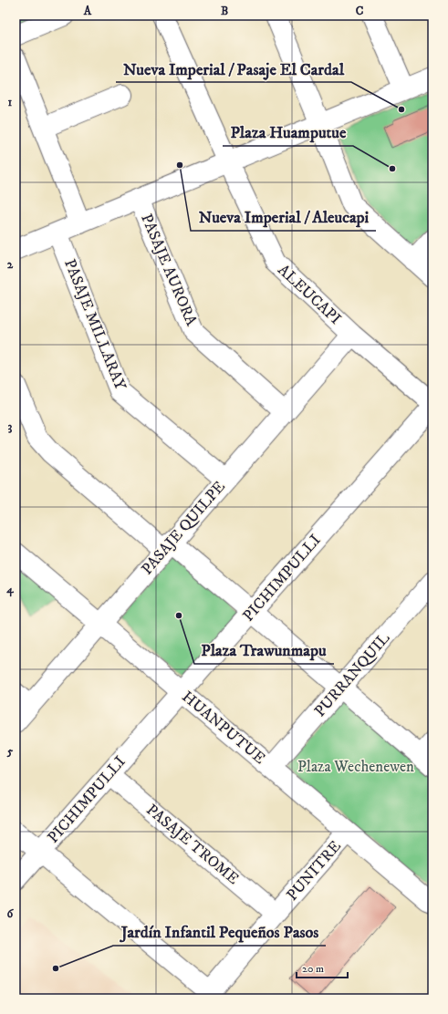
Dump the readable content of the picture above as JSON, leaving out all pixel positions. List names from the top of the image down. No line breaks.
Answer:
{"streets":{"street":["PASAJE AURORA","ALEUCAPI","PASAJE MILLARAY","PASAJE QUILPE","PICHIMPULLI","PURRANQUIL","HUANPUTUE","PASAJE TROME","PUNITRE"]},"crossings":[["PASAJE AURORA","PASAJE QUILPE"],["ALEUCAPI","PASAJE QUILPE"],["PASAJE MILLARAY","PASAJE QUILPE"],["PASAJE QUILPE","HUANPUTUE"],["PICHIMPULLI","HUANPUTUE"],["PICHIMPULLI","PASAJE TROME"],["PICHIMPULLI","PUNITRE"],["PURRANQUIL","HUANPUTUE"],["HUANPUTUE","PUNITRE"],["PASAJE TROME","PUNITRE"]],"parks":["Plaza Wechenewen"],"places":["Nueva Imperial / Pasaje El Cardal","Nueva Imperial / Aleucapi","Plaza Huamputue","Plaza Trawunmapu","Jardín Infantil Pequeños Pasos"],"scale_bar":"20 m","grid":{"columns":["A","B","C"],"rows":["1","2","3","4","5","6"]}}
